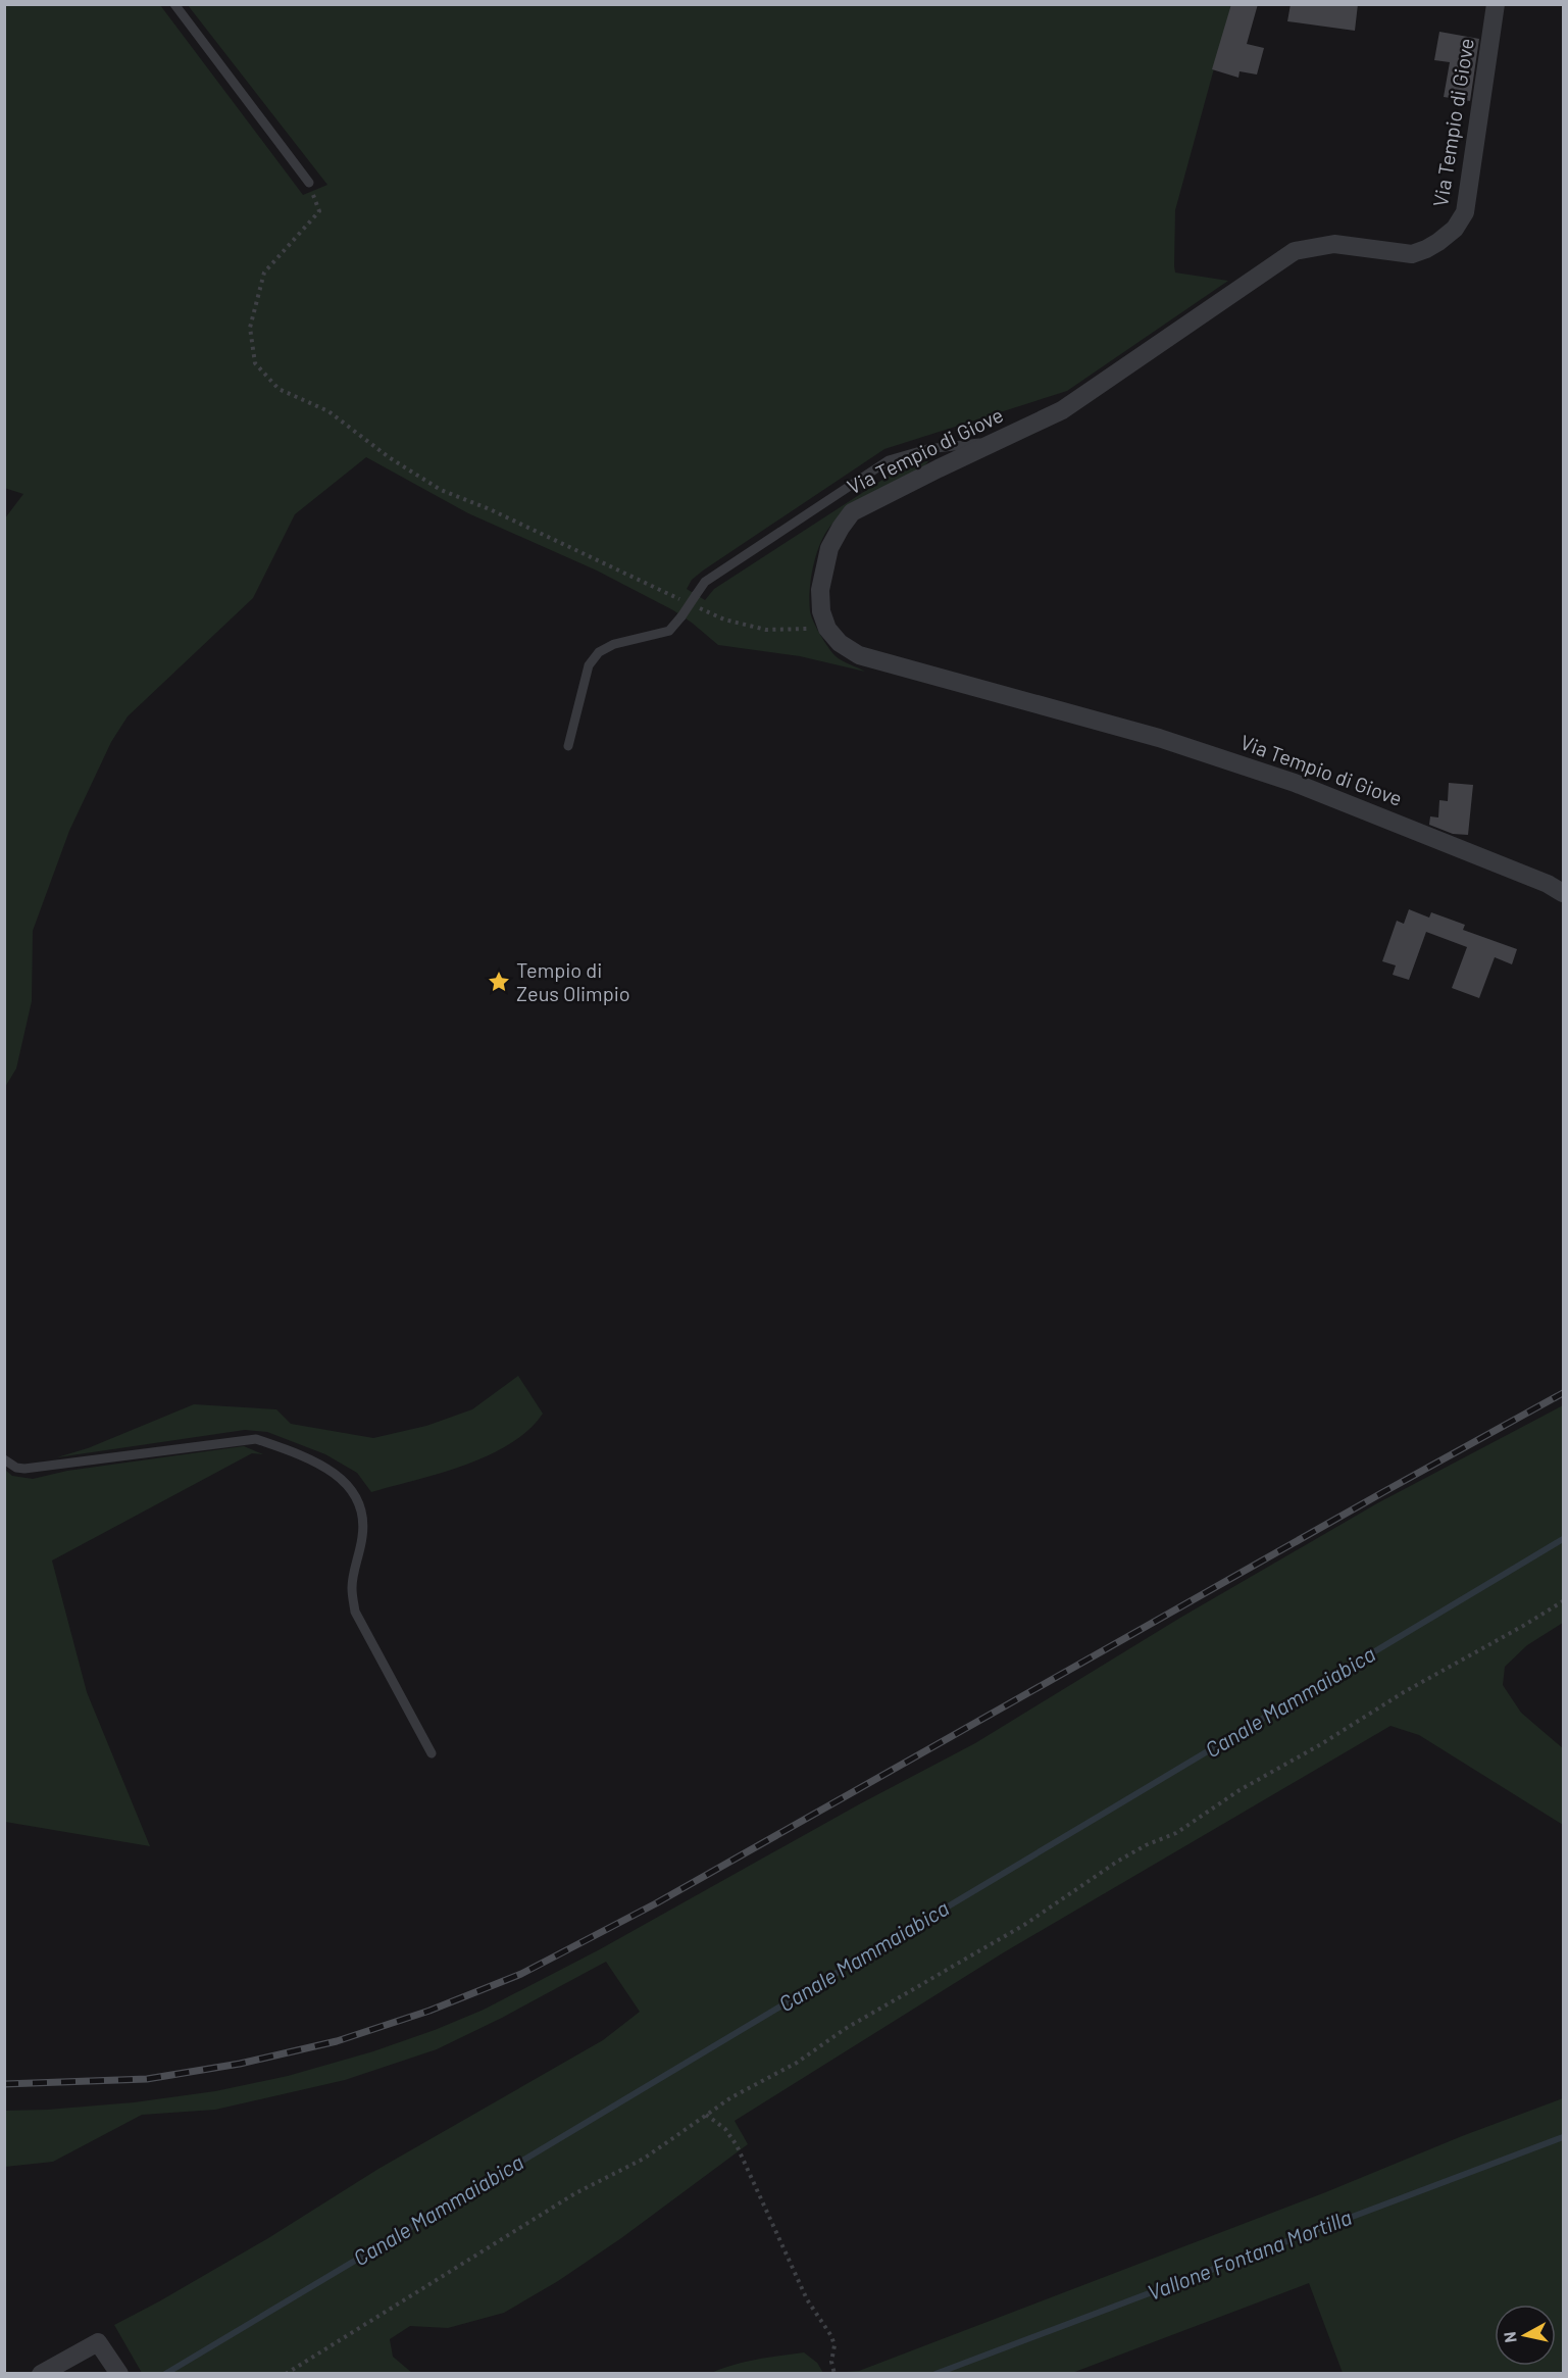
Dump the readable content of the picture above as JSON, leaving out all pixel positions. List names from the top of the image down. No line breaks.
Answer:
{"streets":{"street":["Via Tempio di Giove"]},"water":["Canale Mammaiabica","Vallone Fontana Mortilla"],"places":{"place":["Tempio di Zeus Olimpio"]},"north":"left"}
